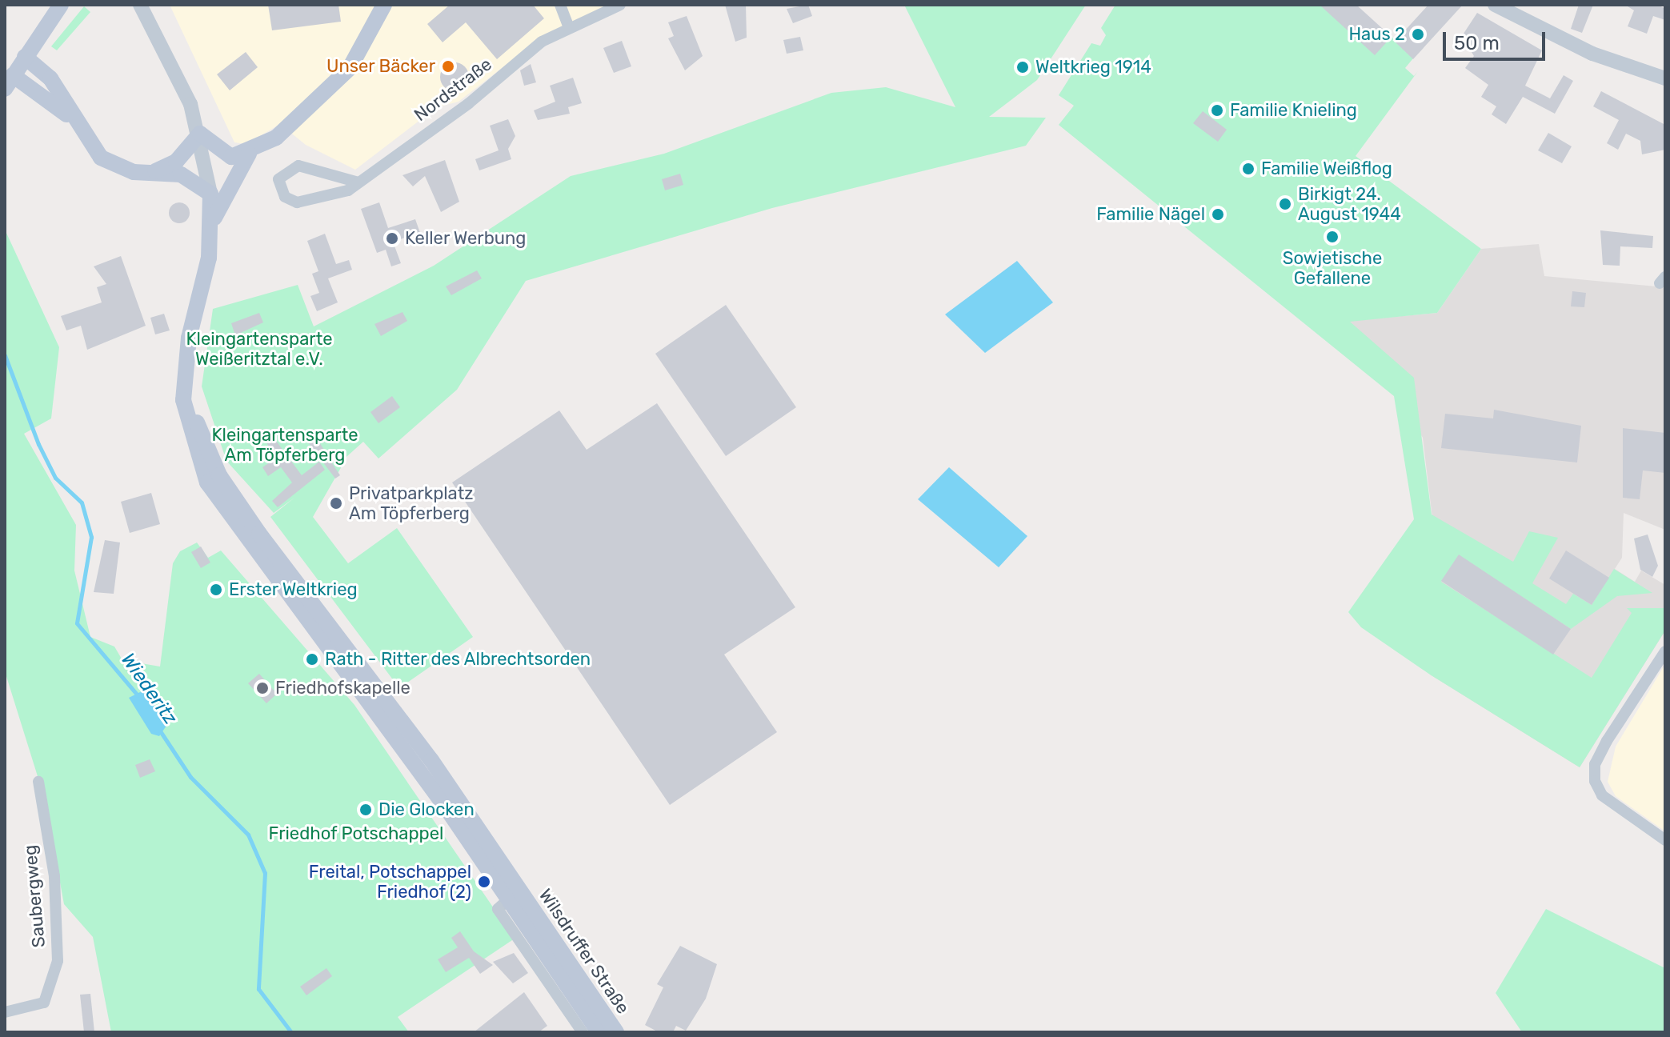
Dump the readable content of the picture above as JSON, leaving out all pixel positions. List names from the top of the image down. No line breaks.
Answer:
{"streets":{"main road":["Wilsdruffer Straße"],"street":["Nordstraße","Saubergweg"]},"water":["Wiederitz"],"parks":["Kleingartensparte Weißeritztal e.V.","Kleingartensparte Am Töpferberg","Friedhof Potschappel"],"places":["Haus 2","Unser Bäcker","Weltkrieg 1914","Familie Knieling","Familie Weißflog","Birkigt 24. August 1944","Familie Nägel","Sowjetische Gefallene","Keller Werbung","Privatparkplatz Am Töpferberg","Erster Weltkrieg","Rath - Ritter des Albrechtsorden","Friedhofskapelle","Die Glocken","Freital, Potschappel Friedhof (2)"],"scale_bar":"50 m"}
